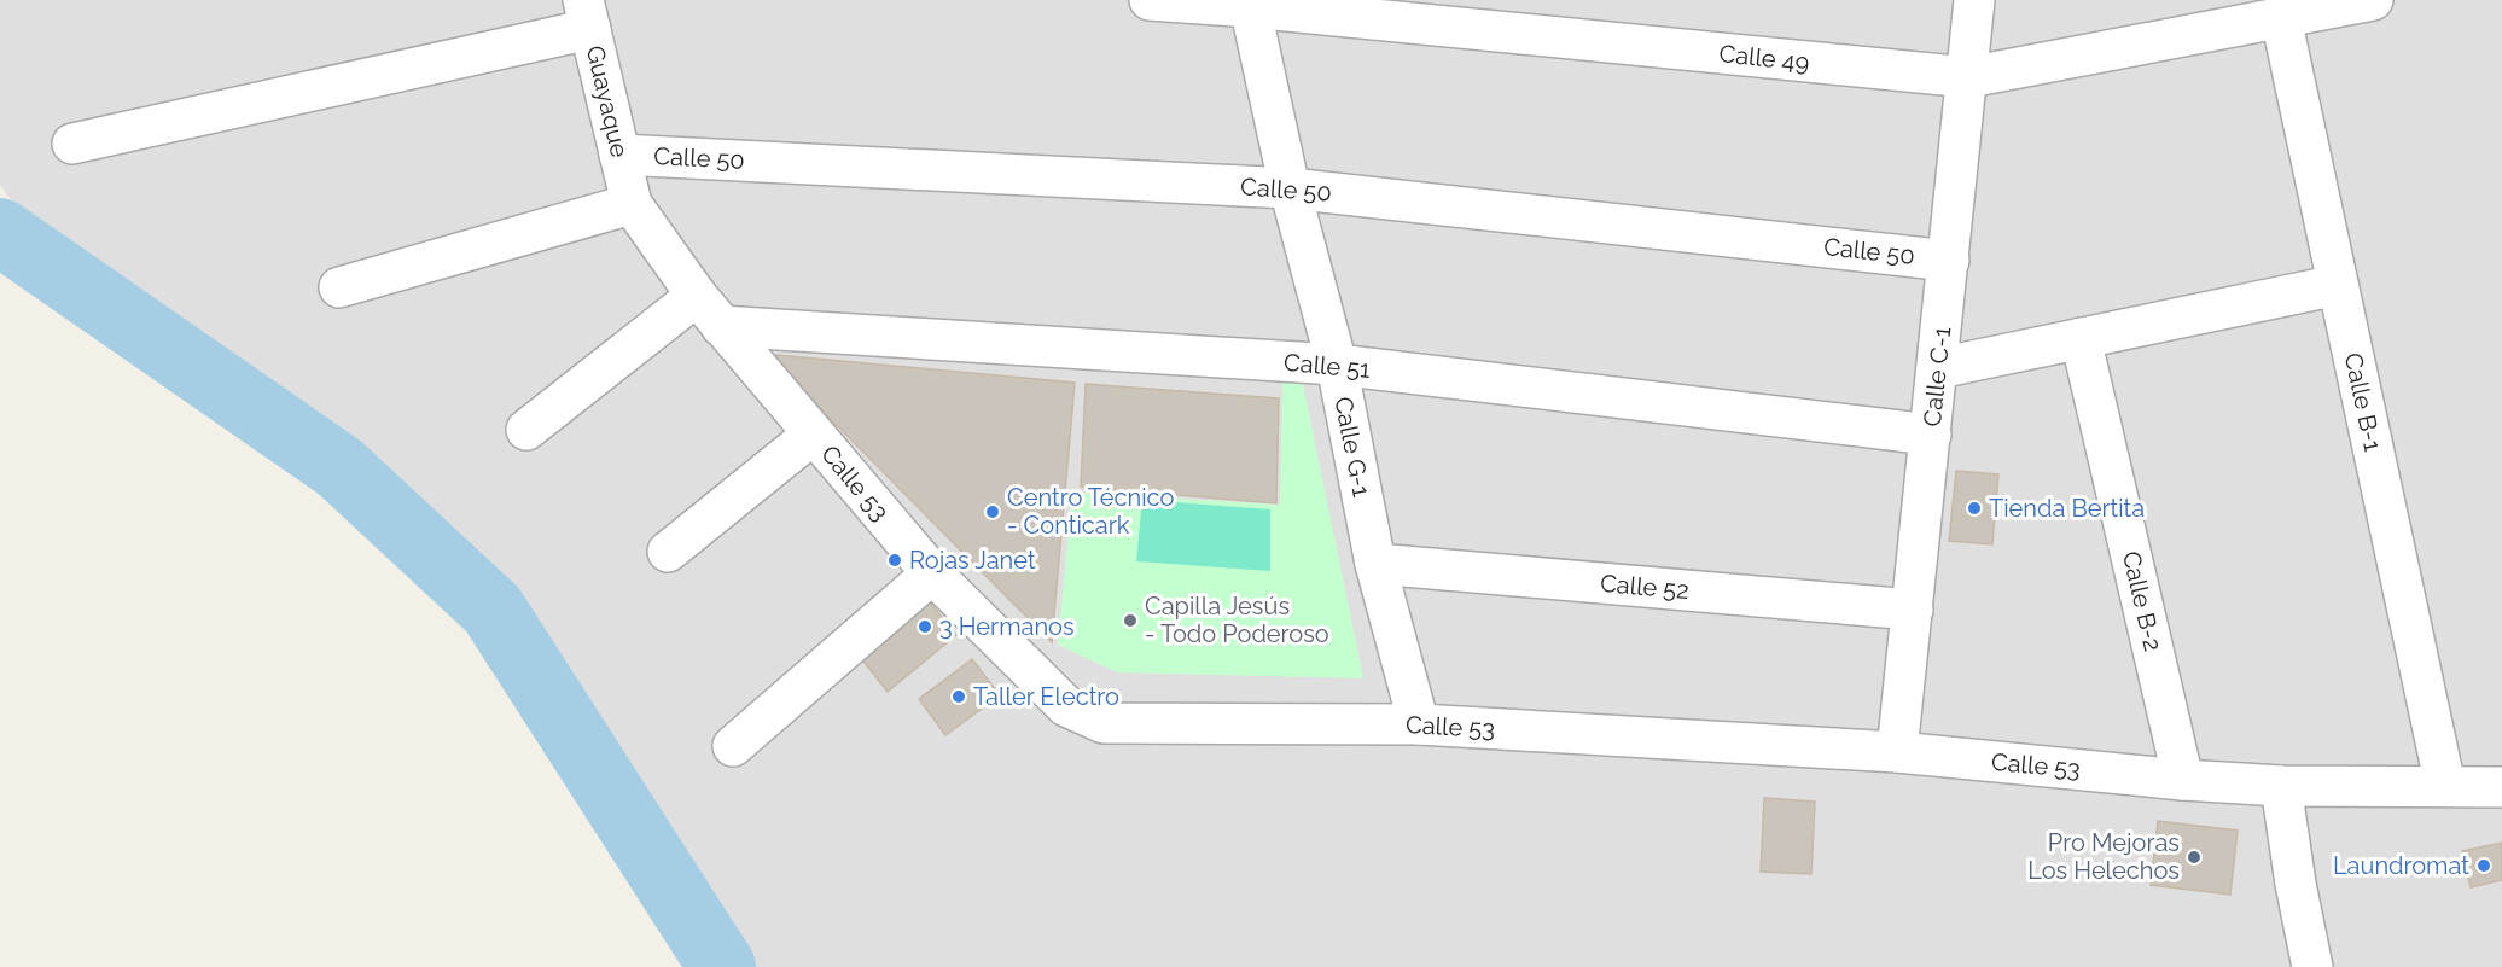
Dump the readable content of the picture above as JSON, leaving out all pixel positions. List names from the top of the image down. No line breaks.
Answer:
{"streets":{"street":["Calle 49","Guayaque","Calle 50","Calle 51","Calle C-1","Calle B-1","Calle G-1","Calle 53","Calle 52","Calle B-2"]},"crossings":[["Calle 49","Calle C-1"],["Calle 49","Calle B-1"],["Calle 49","Calle G-1"],["Guayaque","Calle 50"],["Guayaque","Calle 53"],["Calle 50","Calle C-1"],["Calle 50","Calle G-1"],["Calle 51","Calle C-1"],["Calle 51","Calle G-1"],["Calle 51","Calle 53"],["Calle C-1","Calle 53"],["Calle C-1","Calle 52"],["Calle B-1","Calle 53"],["Calle G-1","Calle 53"],["Calle G-1","Calle 52"],["Calle 53","Calle B-2"]],"places":["Tienda Bertita","Centro Técnico - Conticark","Rojas Janet","Capilla Jesús - Todo Poderoso","3 Hermanos","Taller Electro","Pro Mejoras Los Helechos","Laundromat"]}
